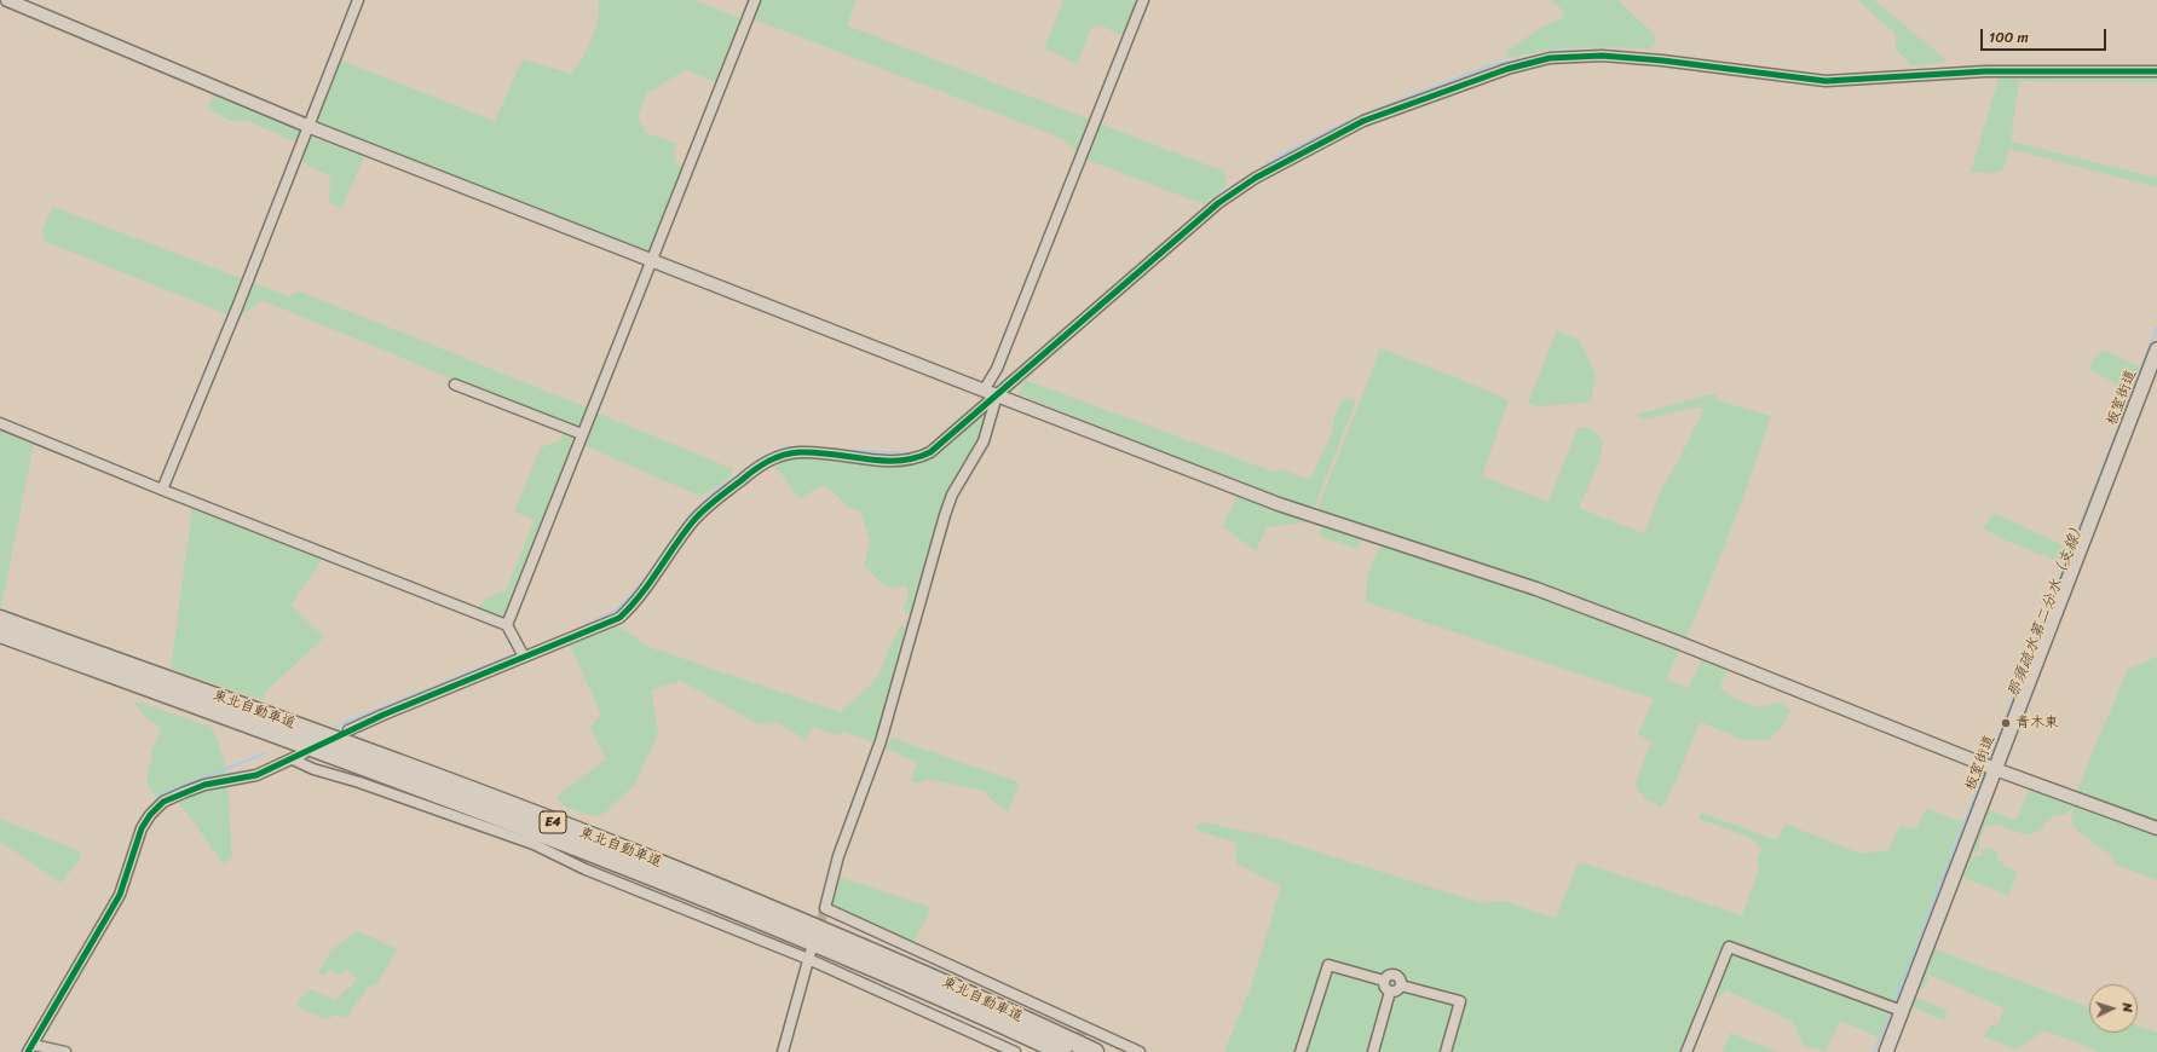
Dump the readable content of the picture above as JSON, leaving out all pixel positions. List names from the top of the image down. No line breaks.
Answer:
{"streets":{"highway":["東北自動車道","E4"],"main road":["板室街道"]},"water":["那須疏水第二分水（支線）"],"places":["青木東"],"scale_bar":"100 m","north":"right"}
